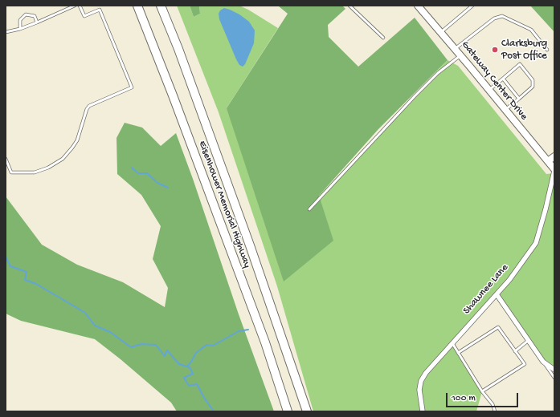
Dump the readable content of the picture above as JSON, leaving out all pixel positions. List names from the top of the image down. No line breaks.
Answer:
{"streets":{"highway":["Eisenhower Memorial Highway"],"street":["Gateway Center Drive","Shawnee Lane"]},"crossings":[["Gateway Center Drive","Shawnee Lane"]],"places":["Clarksburg Post Office"],"scale_bar":"100 m"}
